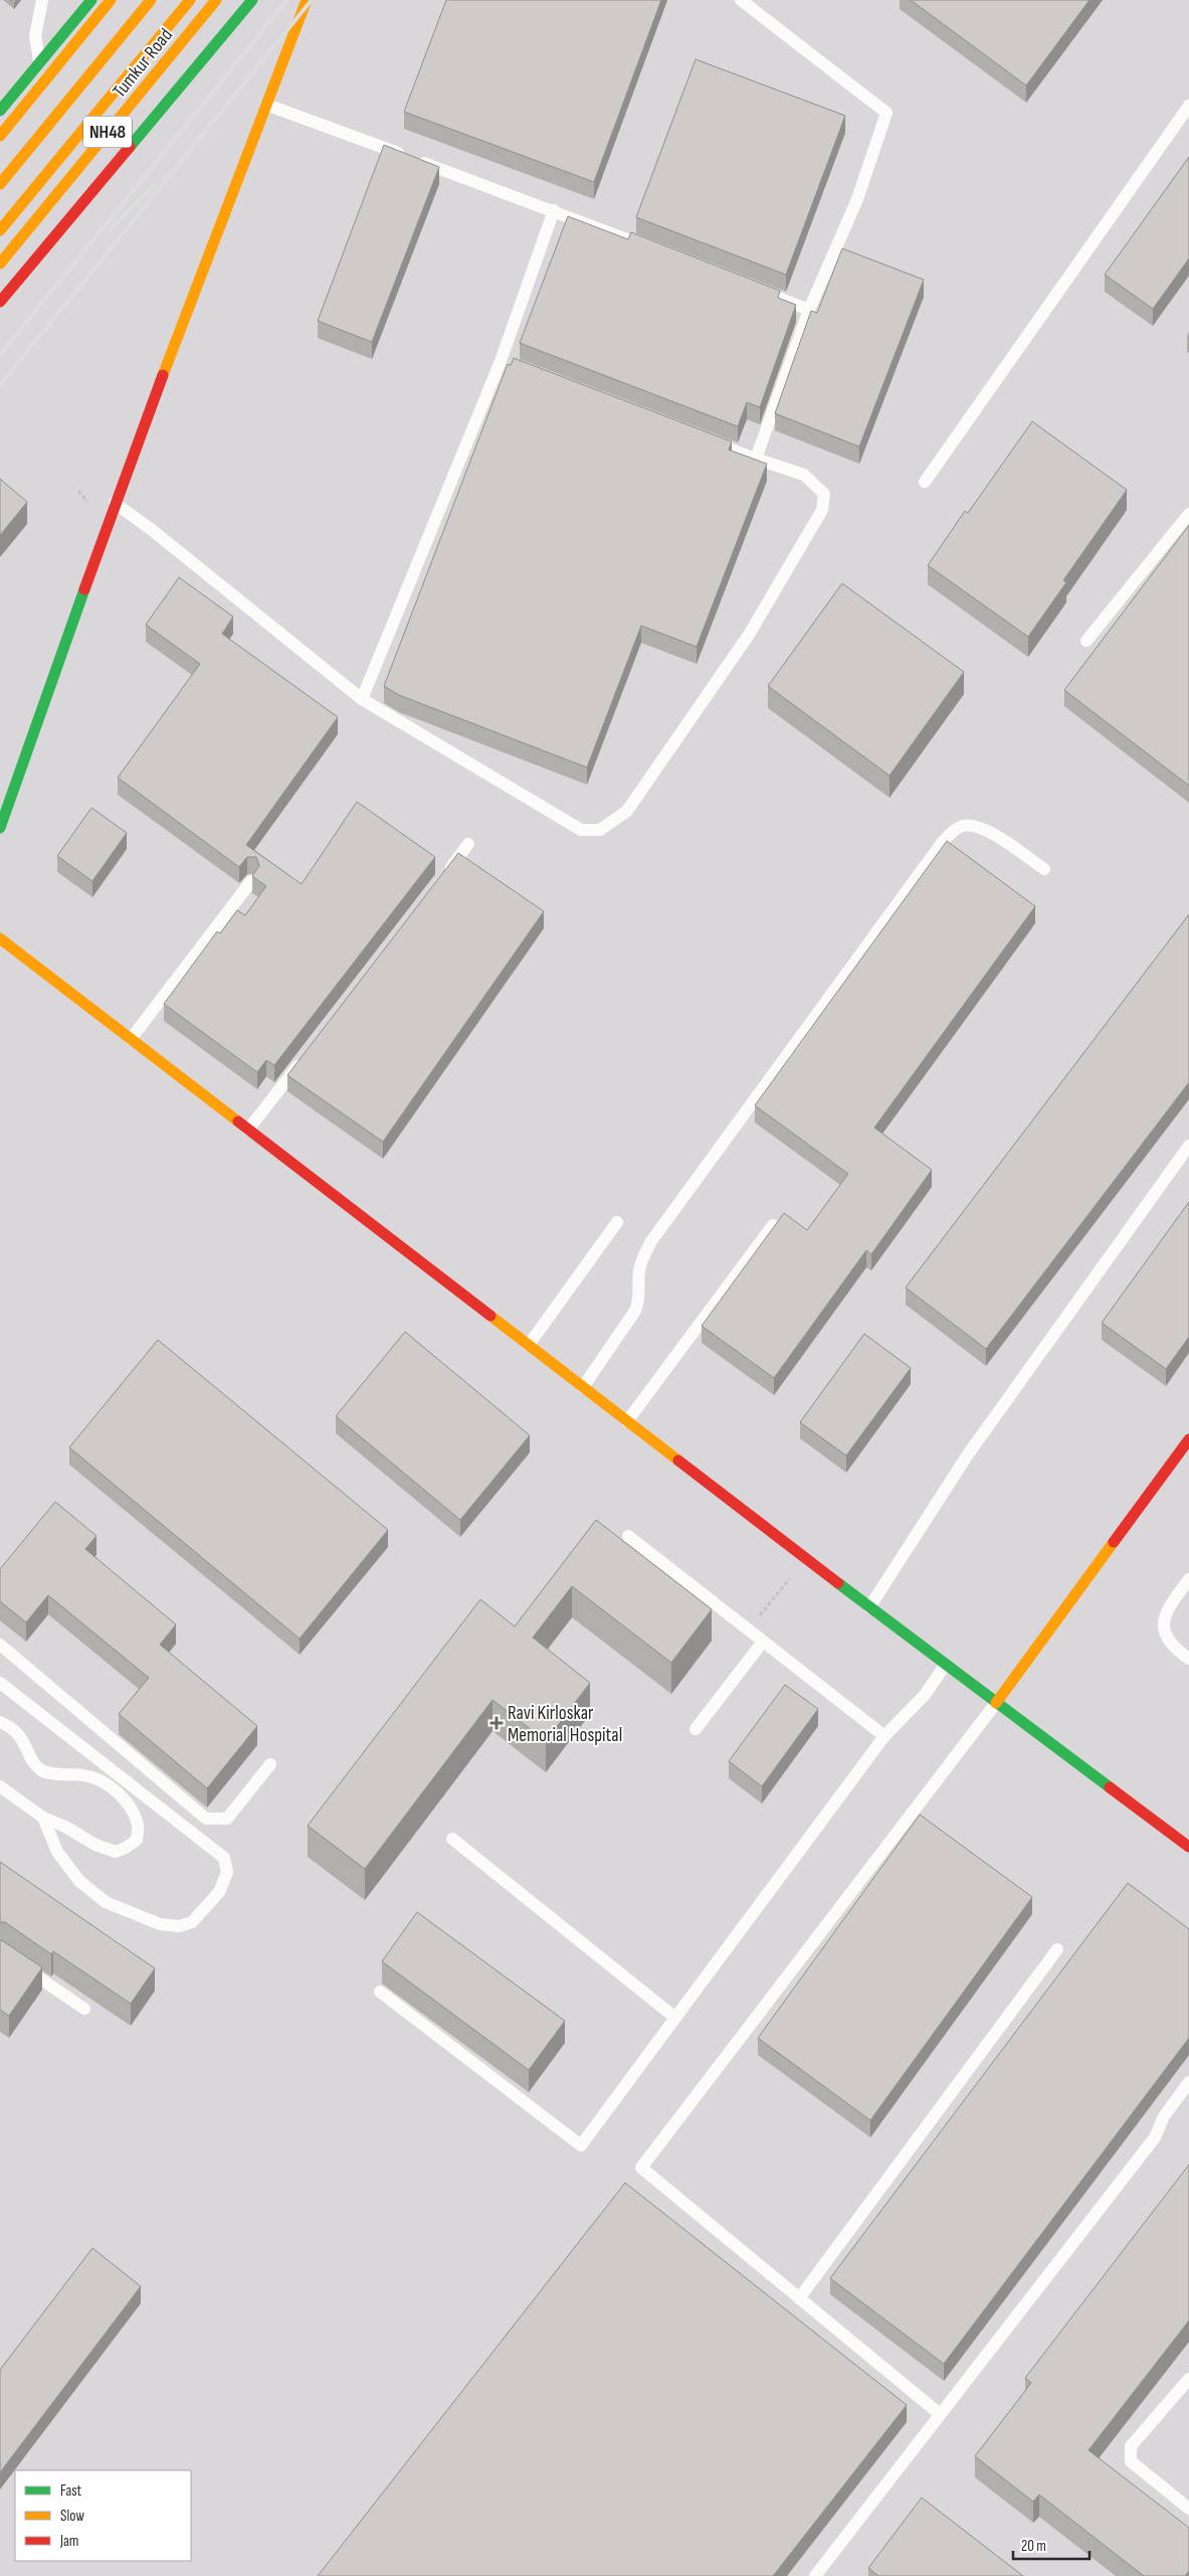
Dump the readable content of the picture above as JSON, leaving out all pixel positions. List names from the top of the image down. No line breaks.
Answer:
{"streets":{"main road":["Tumkur Road","NH48"]},"places":{"health":["Ravi Kirloskar Memorial Hospital"]},"legend":["Fast","Slow","Jam"],"scale_bar":"20 m"}
